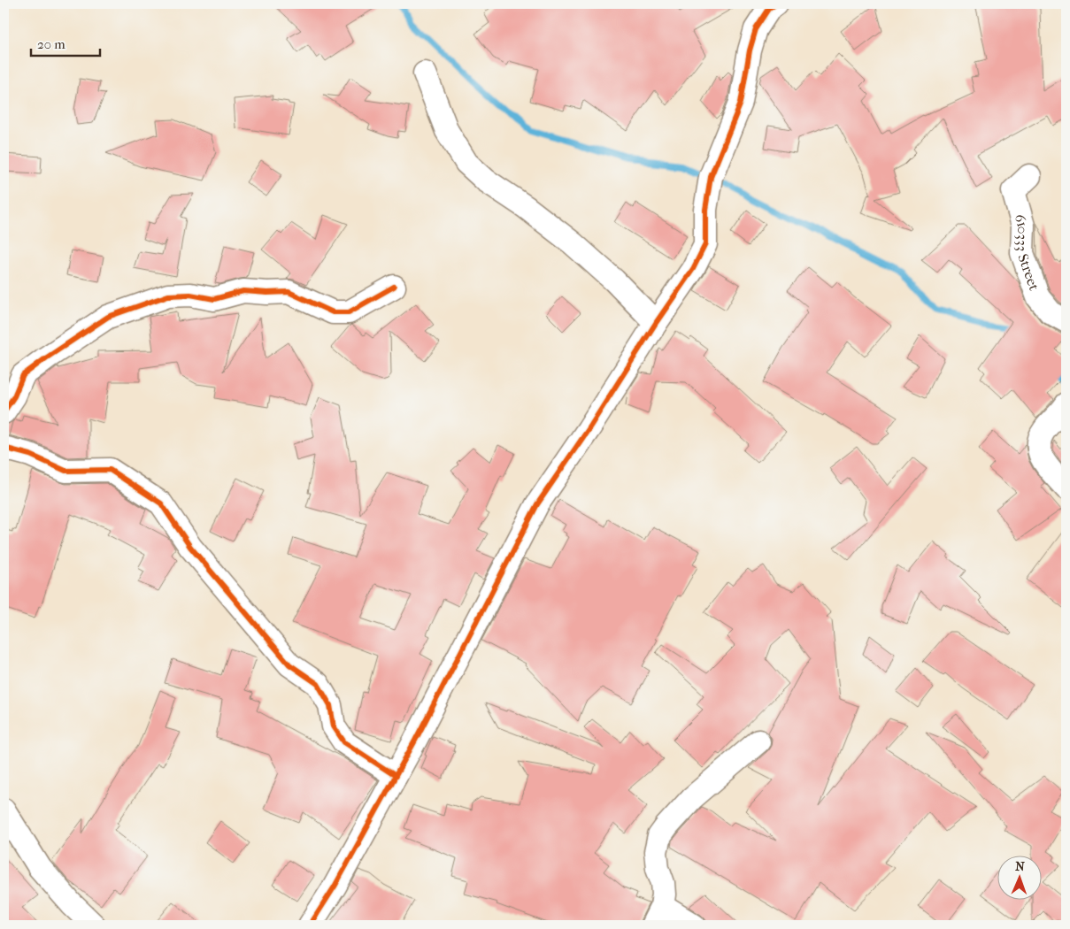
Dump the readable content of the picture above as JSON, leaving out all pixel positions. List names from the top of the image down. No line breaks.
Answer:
{"streets":{"street":["610333 Street"]},"scale_bar":"20 m","north":"top"}
